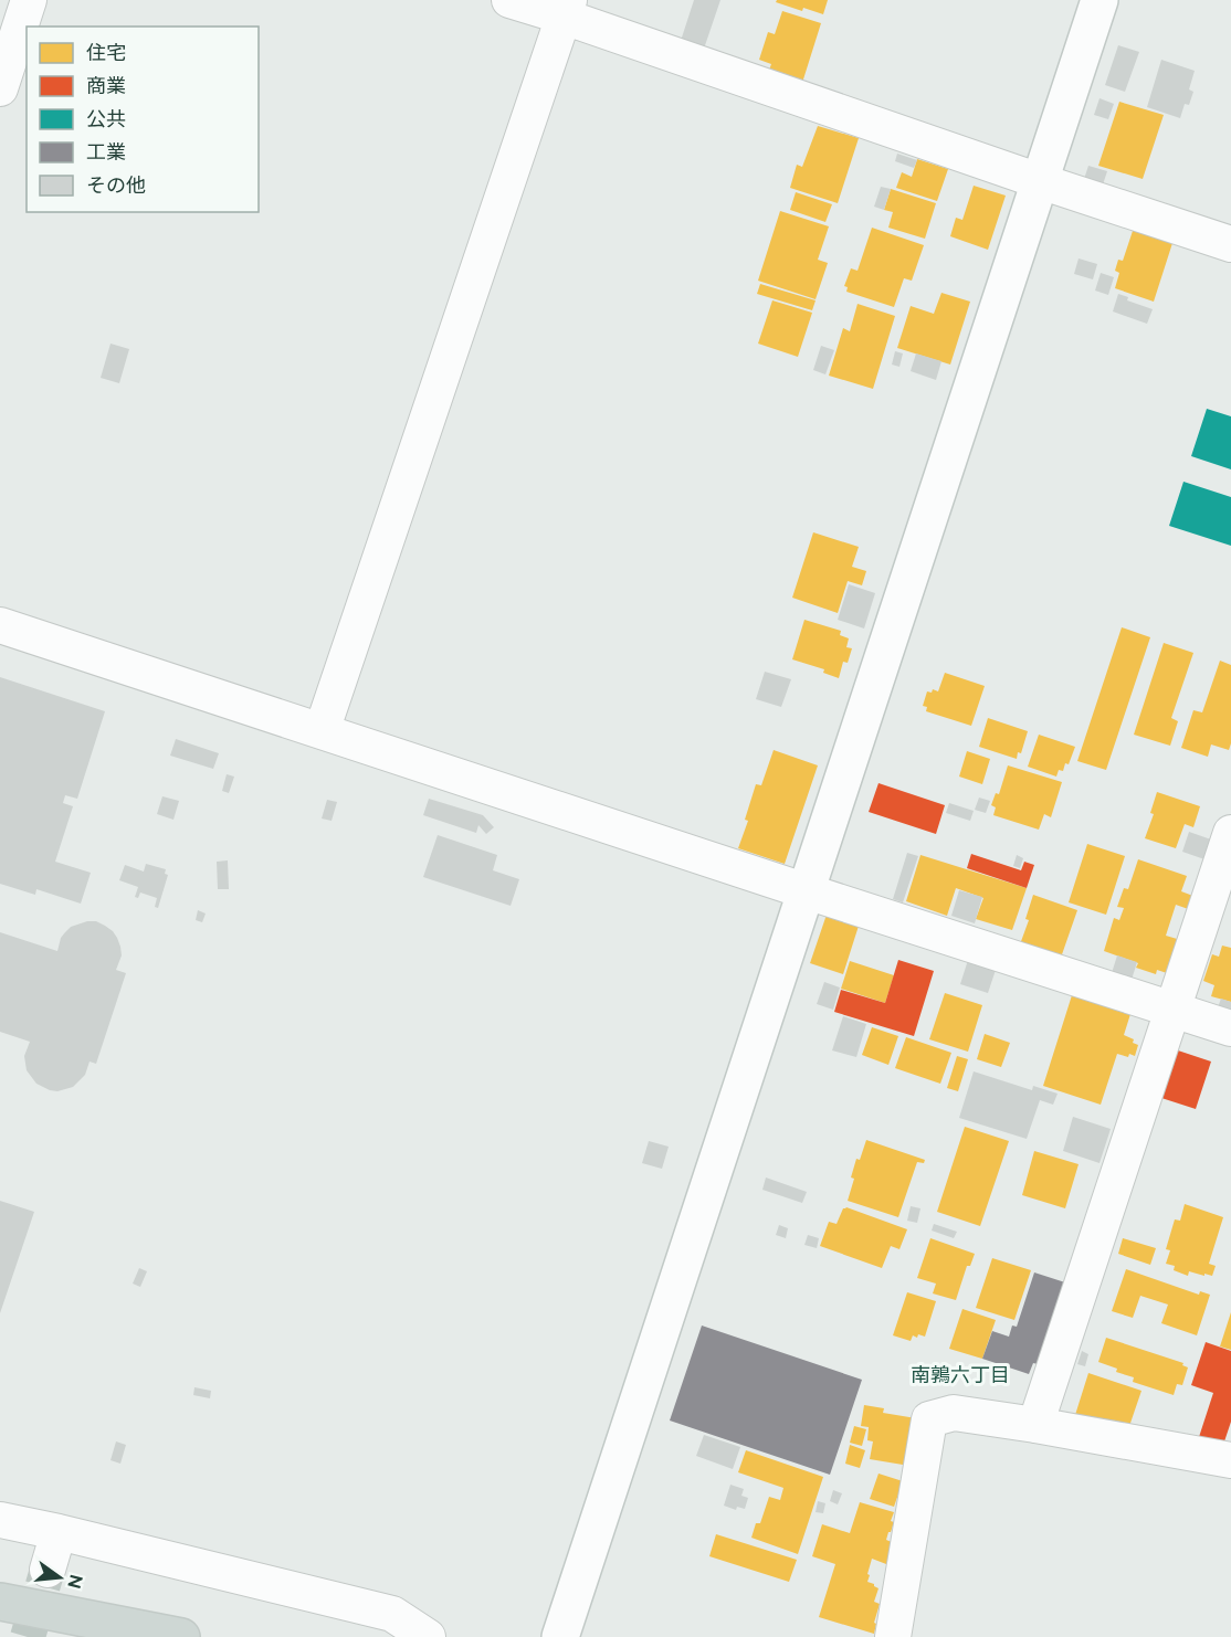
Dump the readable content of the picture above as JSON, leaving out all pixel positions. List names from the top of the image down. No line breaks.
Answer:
{"districts":["南鶉六丁目"],"legend":["住宅","商業","公共","工業","その他"],"north":"right"}
